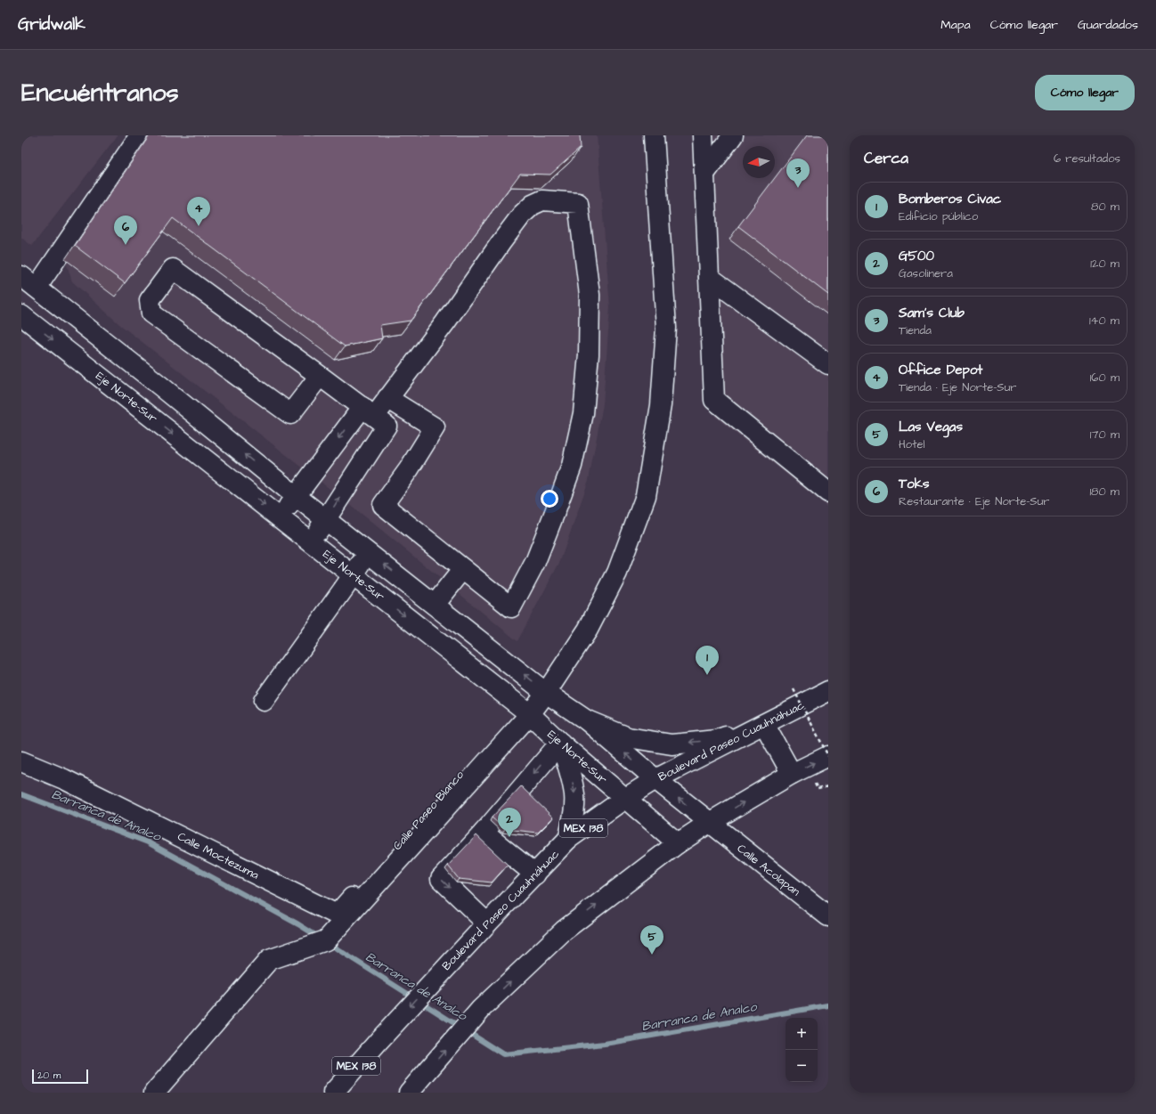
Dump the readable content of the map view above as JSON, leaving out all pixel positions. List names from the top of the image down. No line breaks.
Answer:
{"streets":{"street":["Eje Norte-Sur","Boulevard Paseo Cuauhnáhuac","Calle Paseo Blanco","MEX 138","Calle Moctezuma","Calle Acolapan"]},"crossings":[["Eje Norte-Sur","Boulevard Paseo Cuauhnáhuac"],["Eje Norte-Sur","Calle Paseo Blanco"],["Boulevard Paseo Cuauhnáhuac","Calle Acolapan"],["Calle Paseo Blanco","Calle Moctezuma"]],"water":["Barranca de Analco"],"scale_bar":"20 m","north":"left","page":{"header":"Gridwalk","nav":["Mapa","Cómo llegar","Guardados"],"buttons":"Cómo llegar","title":"Encuéntranos","heading":["Cerca","6 resultados"],"pins":["3","4","6","1","2","5"],"list":[{"mark":"1","name":"Bomberos Civac","note":"Edificio público","value":"80 m"},{"mark":"2","name":"G500","note":"Gasolinera","value":"120 m"},{"mark":"3","name":"Sam's Club","note":"Tienda","value":"140 m"},{"mark":"4","name":"Office Depot","note":"Tienda · Eje Norte-Sur","value":"160 m"},{"mark":"5","name":"Las Vegas","note":"Hotel","value":"170 m"},{"mark":"6","name":"Toks","note":"Restaurante · Eje Norte-Sur","value":"180 m"}],"map_buttons":["+","−"],"scale":"20 m"}}
